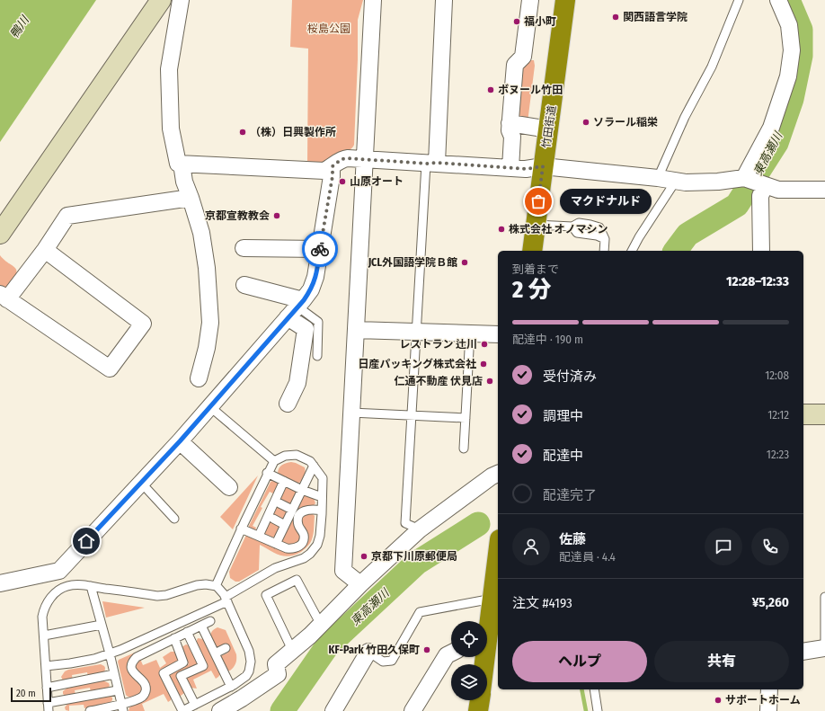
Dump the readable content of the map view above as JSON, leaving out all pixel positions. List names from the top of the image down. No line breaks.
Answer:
{"streets":{"highway":["竹田街道"]},"water":["鴨川","東高瀬川"],"parks":["桜島公園"],"places":["関西語言学院","福小町","ボヌール竹田","ソラール稲栄","（株）日興製作所","山原オート","マクドナルド","京都宣教教会","株式会社 オノマシン","JCL外国語学院Ｂ館","レストラン 辻川","日産パッキング株式会社","仁通不動産 伏見店","京都下川原郵便局","KF-Park 竹田久保町","サポートホーム"],"scale_bar":"20 m","page":{"bubble":"マクドナルド","heading":["2 分","到着まで","12:28–12:33"],"panel":["佐藤","配達員 · 4.4","注文 #4193","¥5,260"],"bar":"配達中 · 190 m","list":[["受付済み","12:08"],["調理中","12:12"],["配達中","12:23"],"配達完了"],"buttons":["ヘルプ","共有"],"scale":"20 m"}}
